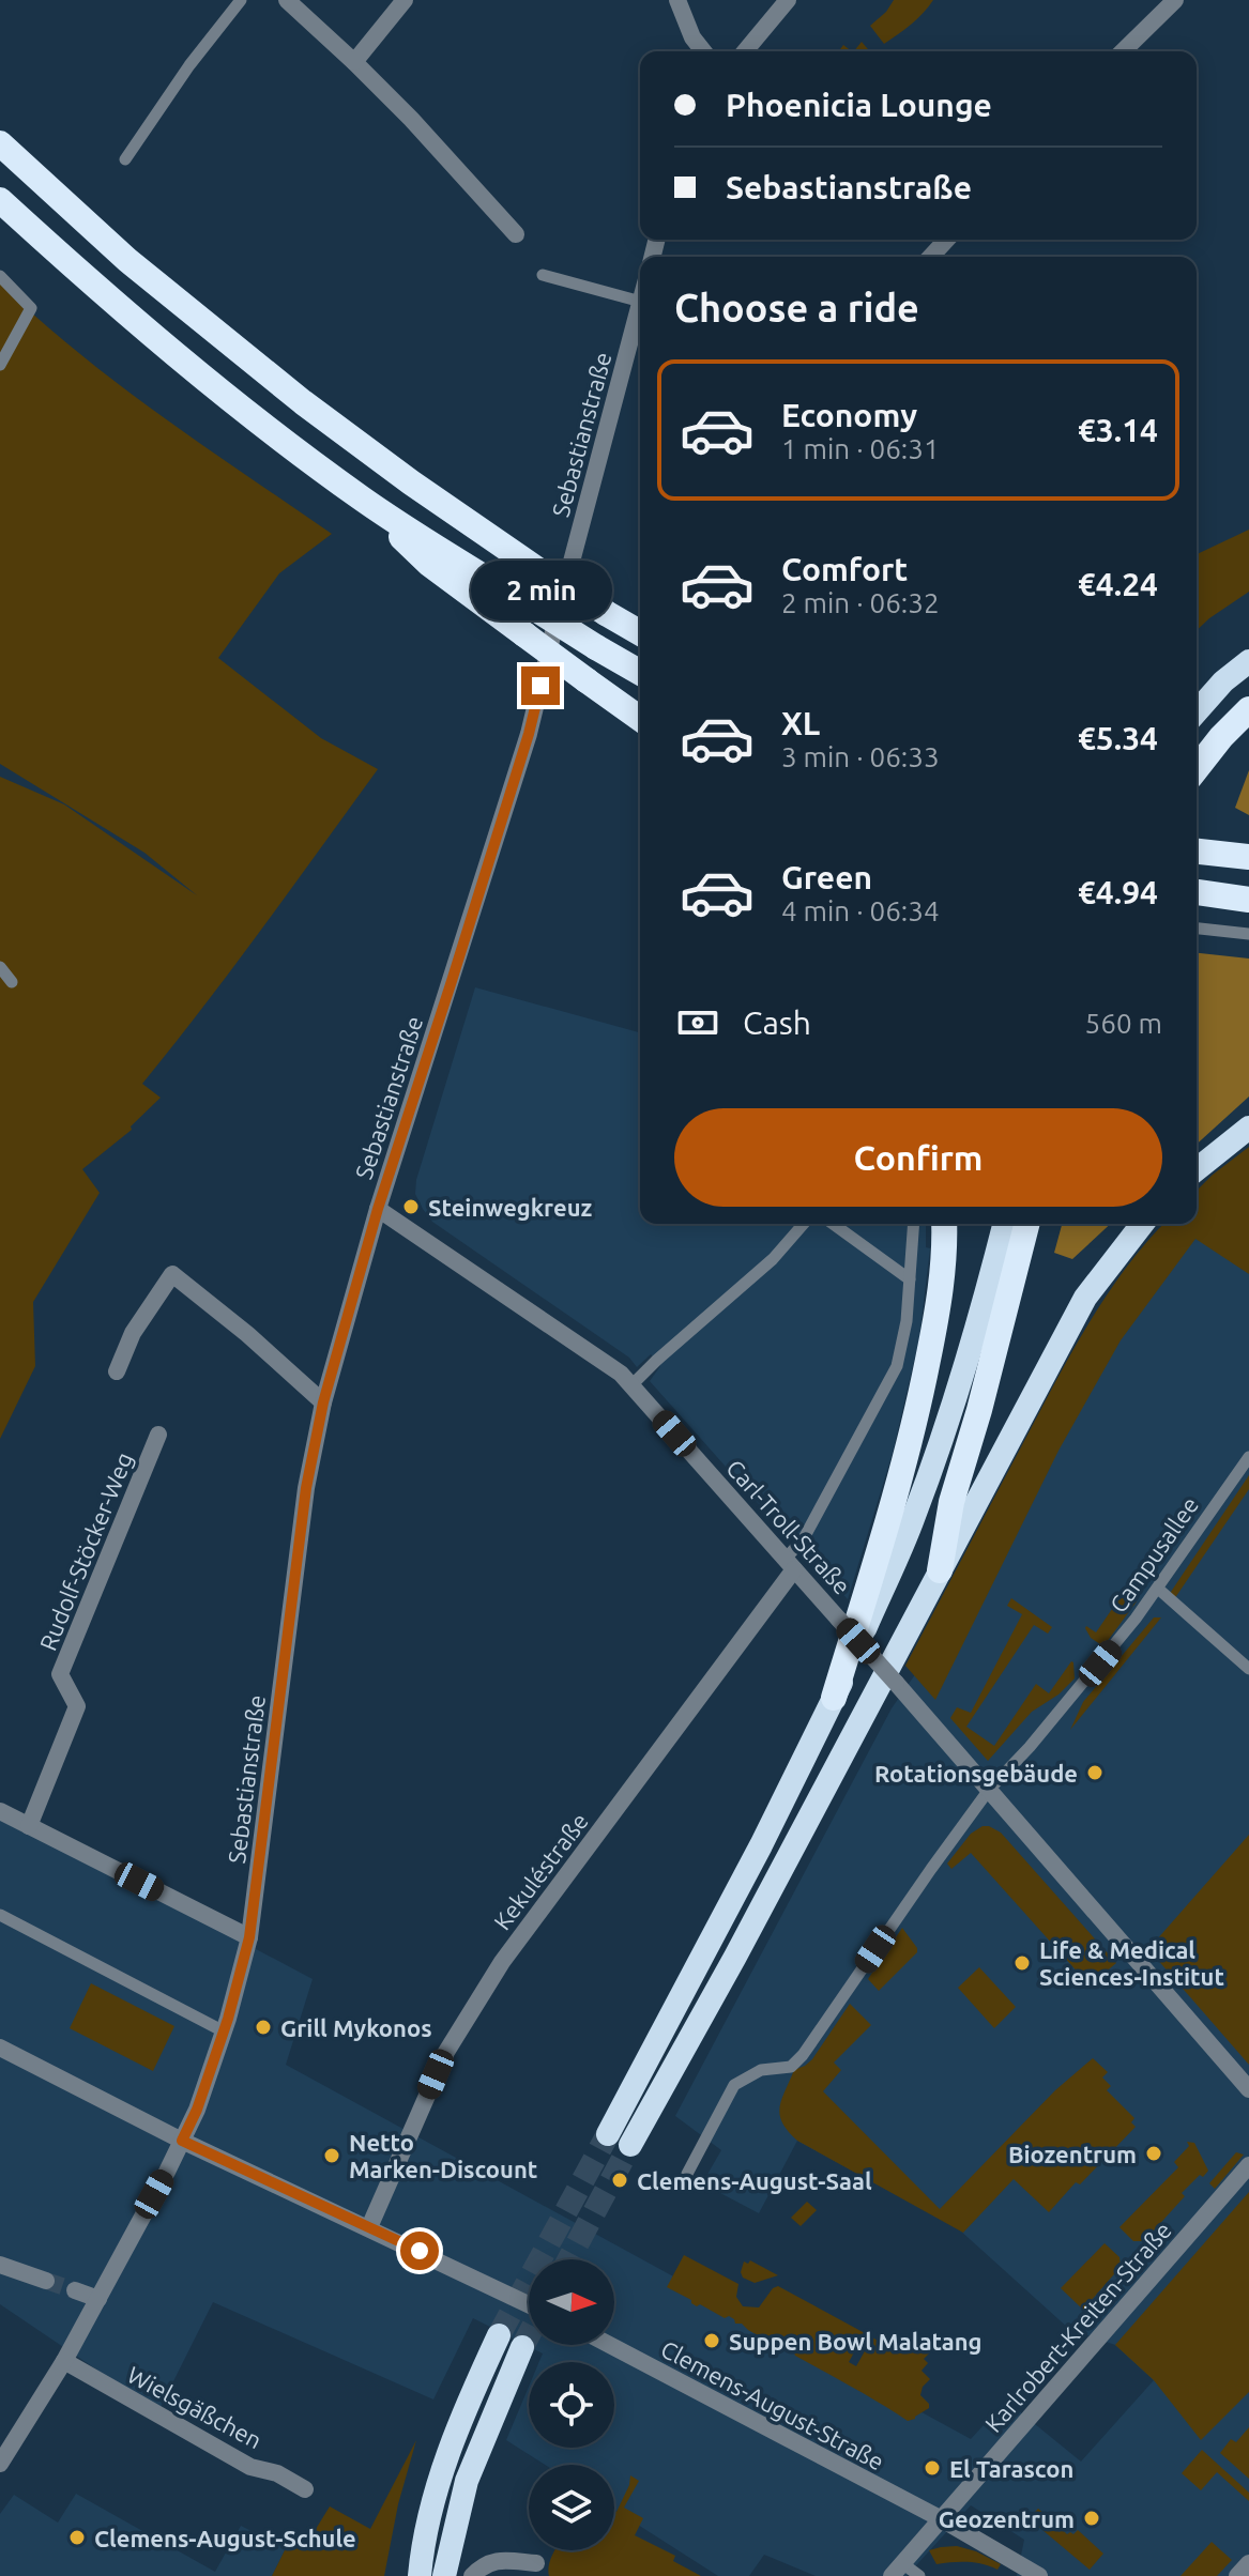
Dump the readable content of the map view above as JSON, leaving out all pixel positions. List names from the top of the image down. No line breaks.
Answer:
{"streets":{"street":["Sebastianstraße","Carl-Troll-Straße","Rudolf-Stöcker-Weg","Kekuléstraße","Karlrobert-Kreiten-Straße","Clemens-August-Straße","Wielsgäßchen"],"lane":["Campusallee"]},"crossings":[["Sebastianstraße","Carl-Troll-Straße"],["Sebastianstraße","Wielsgäßchen"],["Carl-Troll-Straße","Campusallee"],["Carl-Troll-Straße","Kekuléstraße"],["Karlrobert-Kreiten-Straße","Clemens-August-Straße"]],"places":["Steinwegkreuz","Rotationsgebäude","Life & Medical Sciences-Institut","Grill Mykonos","Biozentrum","Netto Marken-Discount","Clemens-August-Saal","Suppen Bowl Malatang","El Tarascon","Geozentrum","Clemens-August-Schule"],"north":"right","page":{"banner":["Phoenicia Lounge","Sebastianstraße"],"heading":"Choose a ride","list":[{"name":"Economy","note":"1 min · 06:31","value":"€3.14"},{"name":"Comfort","note":"2 min · 06:32","value":"€4.24"},{"name":"XL","note":"3 min · 06:33","value":"€5.34"},{"name":"Green","note":"4 min · 06:34","value":"€4.94"}],"bubble":"2 min","pay":["Cash","560 m"],"buttons":"Confirm"}}
